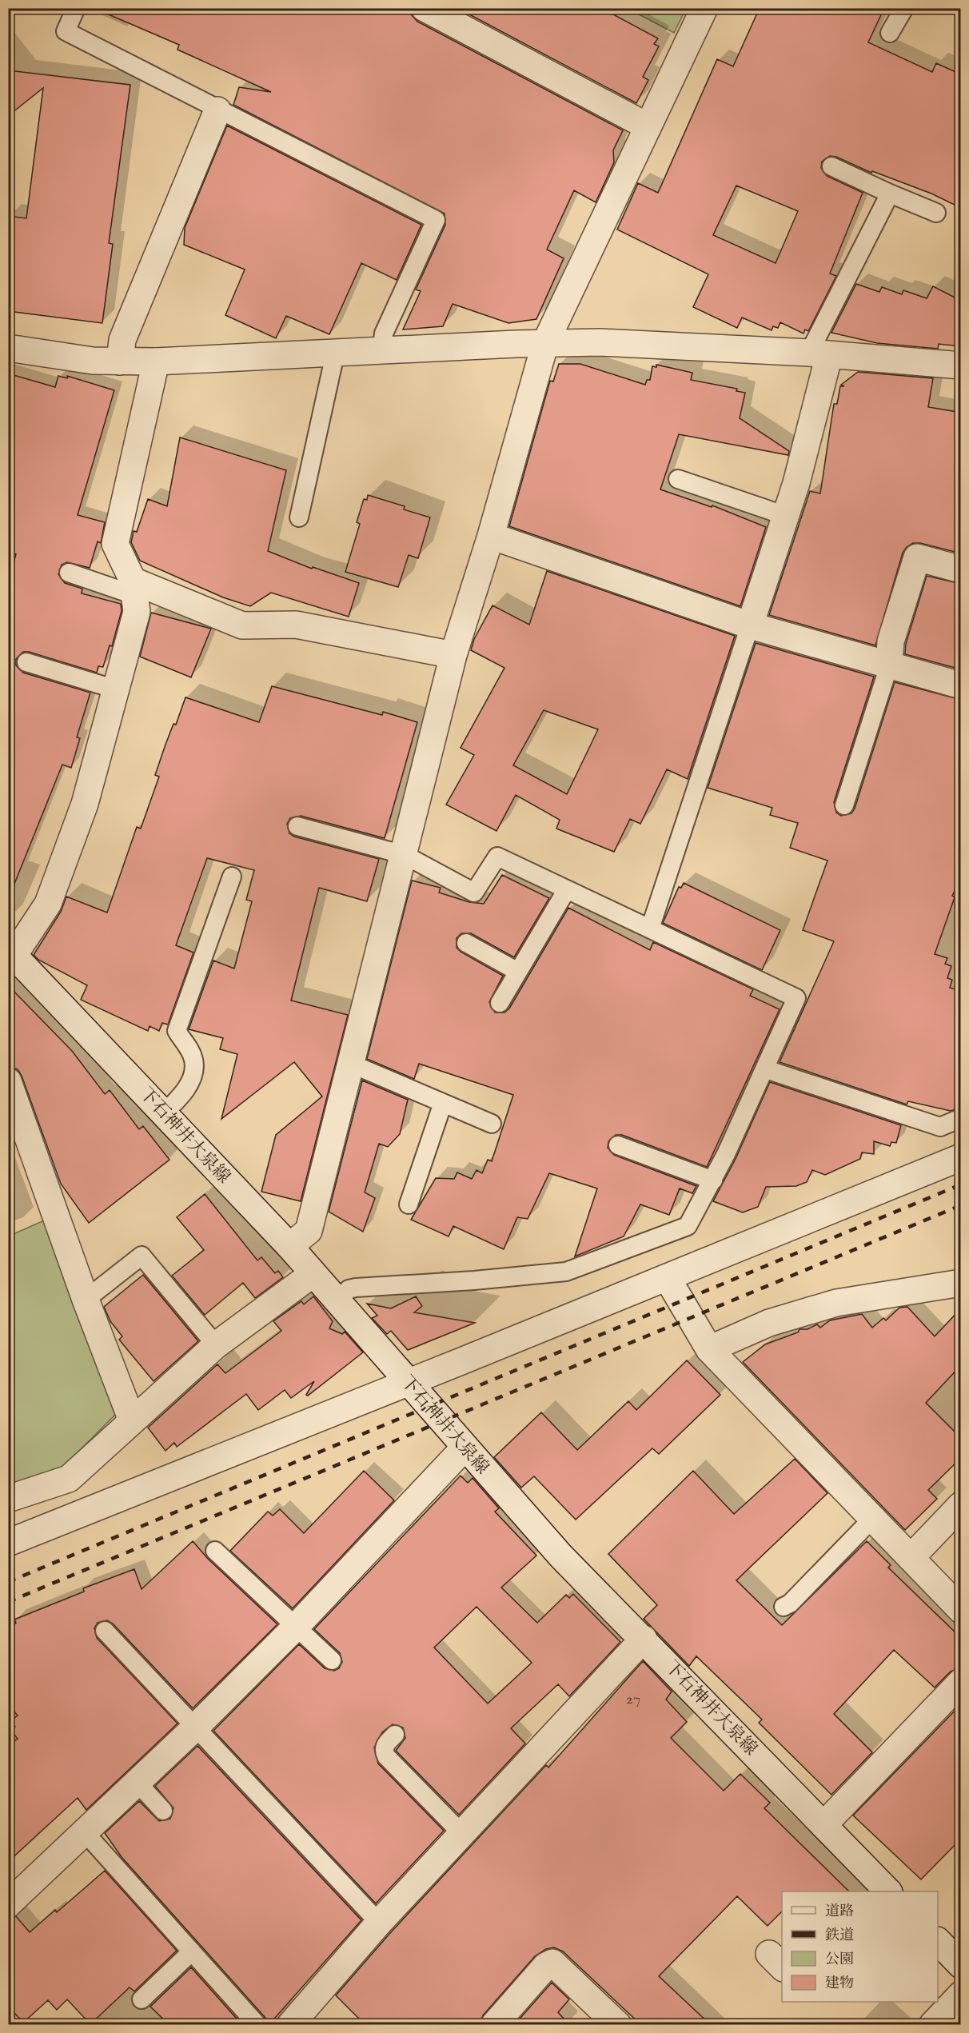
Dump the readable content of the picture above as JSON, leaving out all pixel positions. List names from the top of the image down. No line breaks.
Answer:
{"streets":{"street":["下石神井大泉線"]},"house_numbers":["27"],"legend":["道路","鉄道","公園","建物"]}
